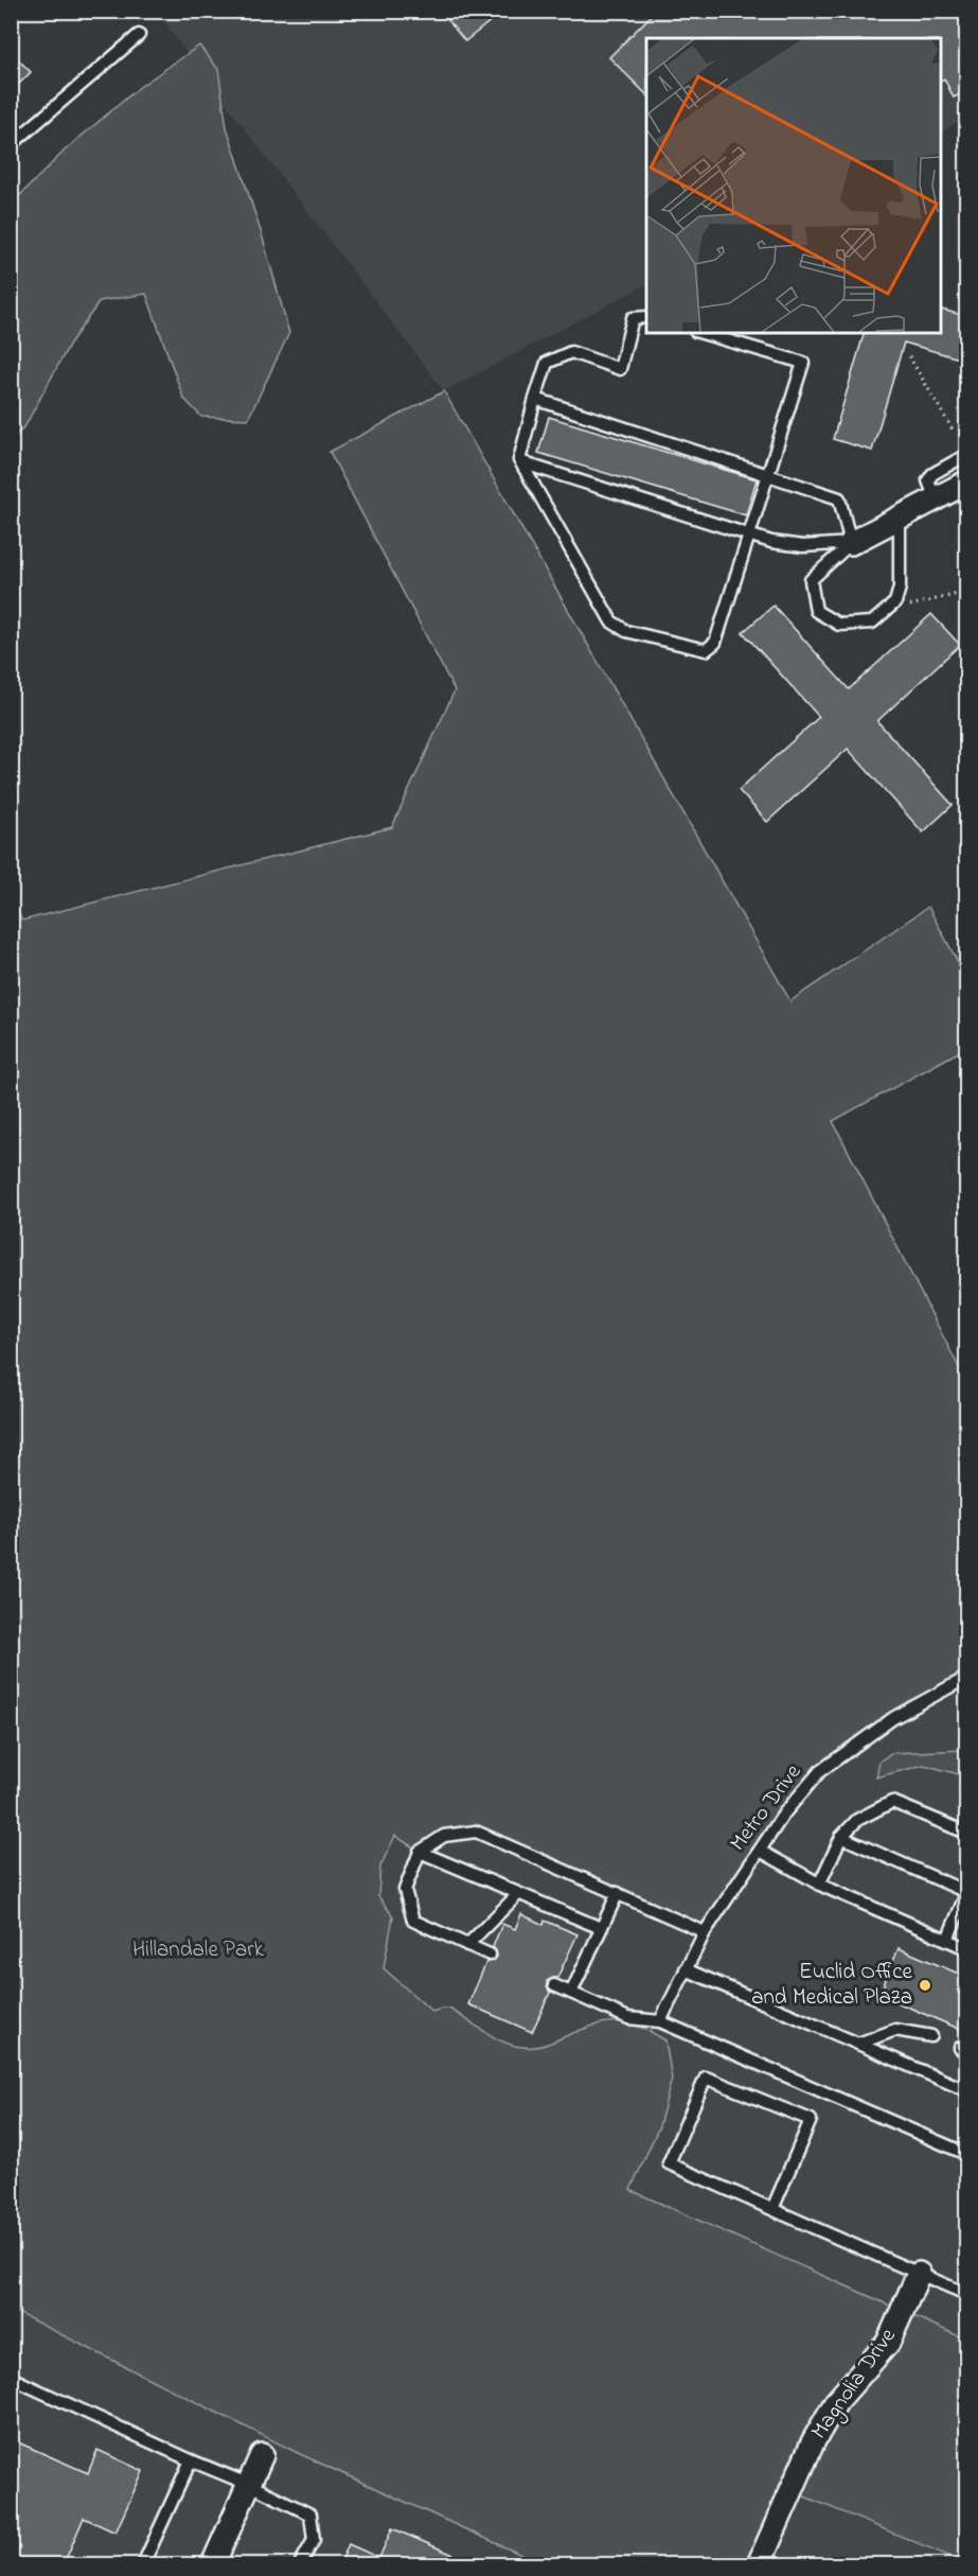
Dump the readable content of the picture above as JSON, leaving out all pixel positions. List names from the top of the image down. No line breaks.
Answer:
{"streets":{"street":["Magnolia Drive"],"lane":["Metro Drive"]},"parks":["Hillandale Park"],"places":["Euclid Office and Medical Plaza"]}
